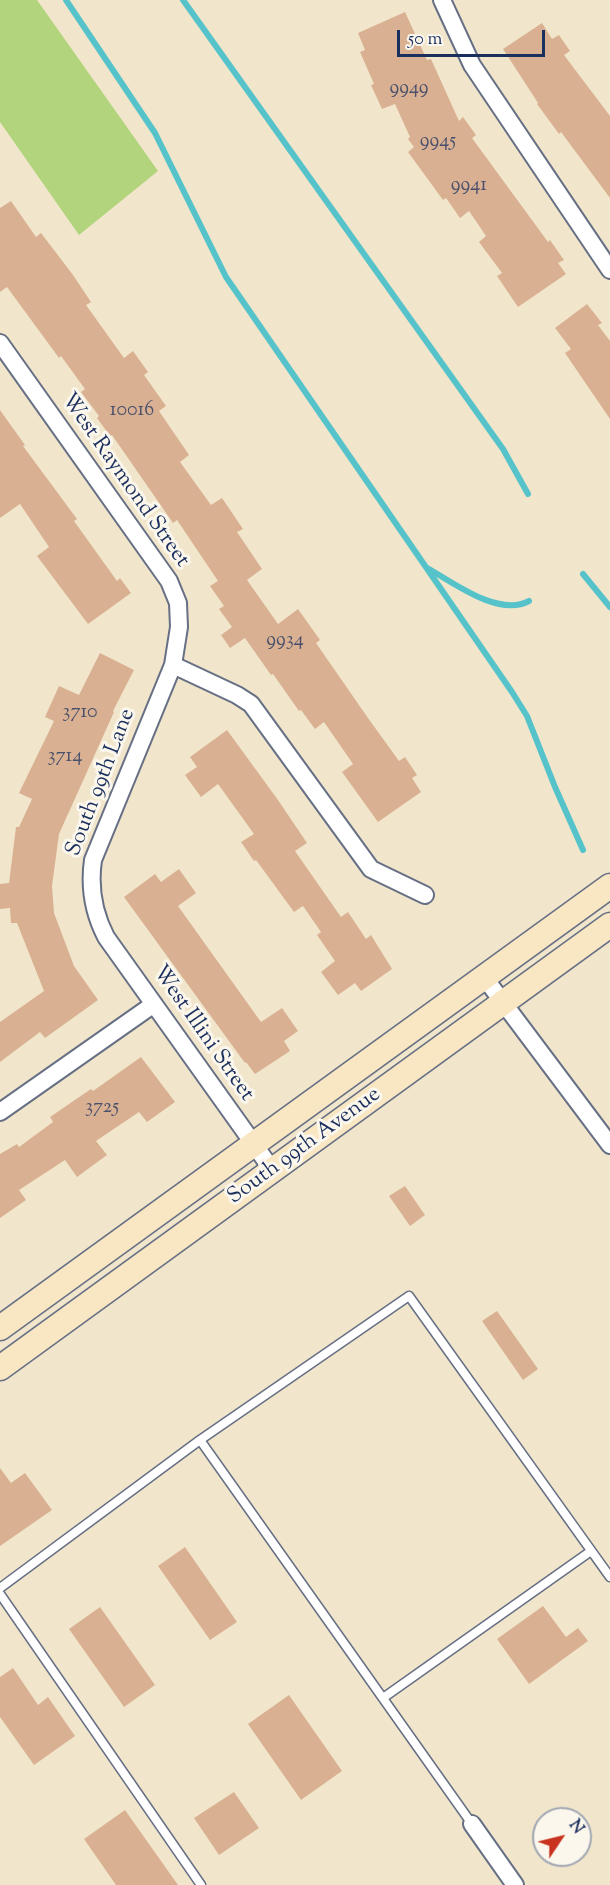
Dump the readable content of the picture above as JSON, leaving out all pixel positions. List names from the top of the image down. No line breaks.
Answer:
{"streets":{"main road":["South 99th Avenue"],"street":["West Raymond Street","South 99th Lane","West Illini Street"]},"crossings":[["West Raymond Street","South 99th Lane"],["South 99th Lane","West Illini Street"],["West Illini Street","South 99th Avenue"]],"house_numbers":["9949","9945","9941","10016","9934","3710","3714","3725"],"scale_bar":"50 m","north":"top right"}
